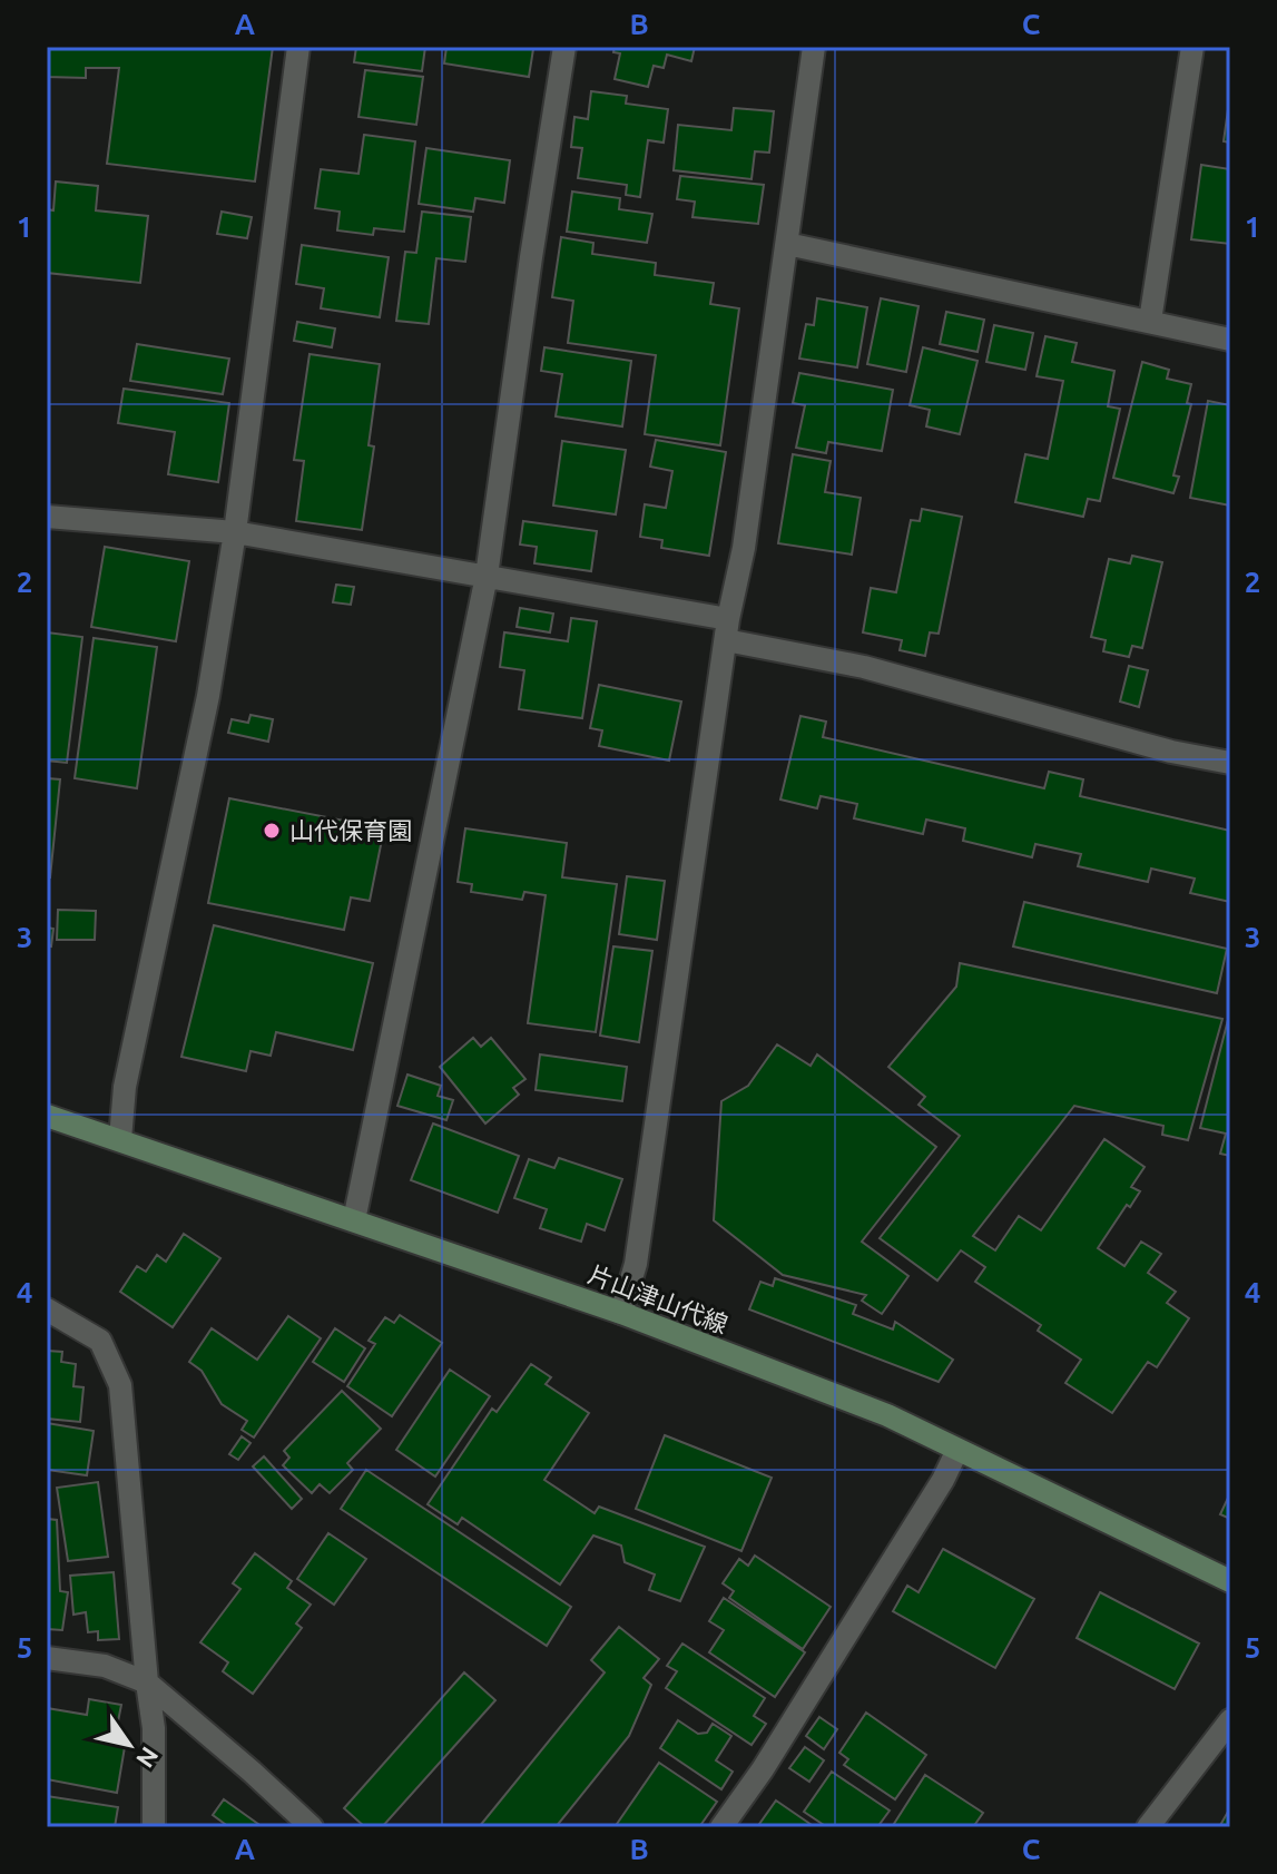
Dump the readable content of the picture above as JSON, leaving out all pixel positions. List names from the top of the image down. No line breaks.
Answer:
{"streets":{"main road":["片山津山代線"]},"places":["山代保育園"],"north":"bottom right","grid":{"columns":["A","B","C"],"rows":["1","2","3","4","5"]}}
